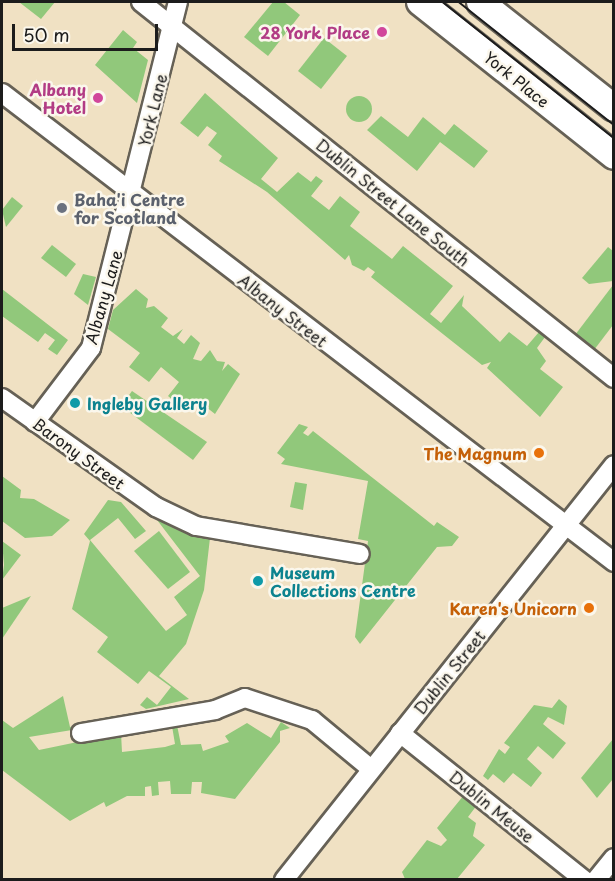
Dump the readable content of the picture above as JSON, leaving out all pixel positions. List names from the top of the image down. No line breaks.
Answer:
{"streets":{"street":["York Place","York Lane","Dublin Street Lane South","Albany Lane","Albany Street","Barony Street","Dublin Street","Dublin Meuse"]},"crossings":[["York Lane","Dublin Street Lane South"],["York Lane","Albany Lane"],["York Lane","Albany Street"],["Albany Lane","Albany Street"],["Albany Lane","Barony Street"],["Albany Street","Dublin Street"],["Dublin Street","Dublin Meuse"]],"places":["28 York Place","Albany Hotel","Baha'i Centre for Scotland","Ingleby Gallery","The Magnum","Museum Collections Centre","Karen's Unicorn"],"scale_bar":"50 m"}
